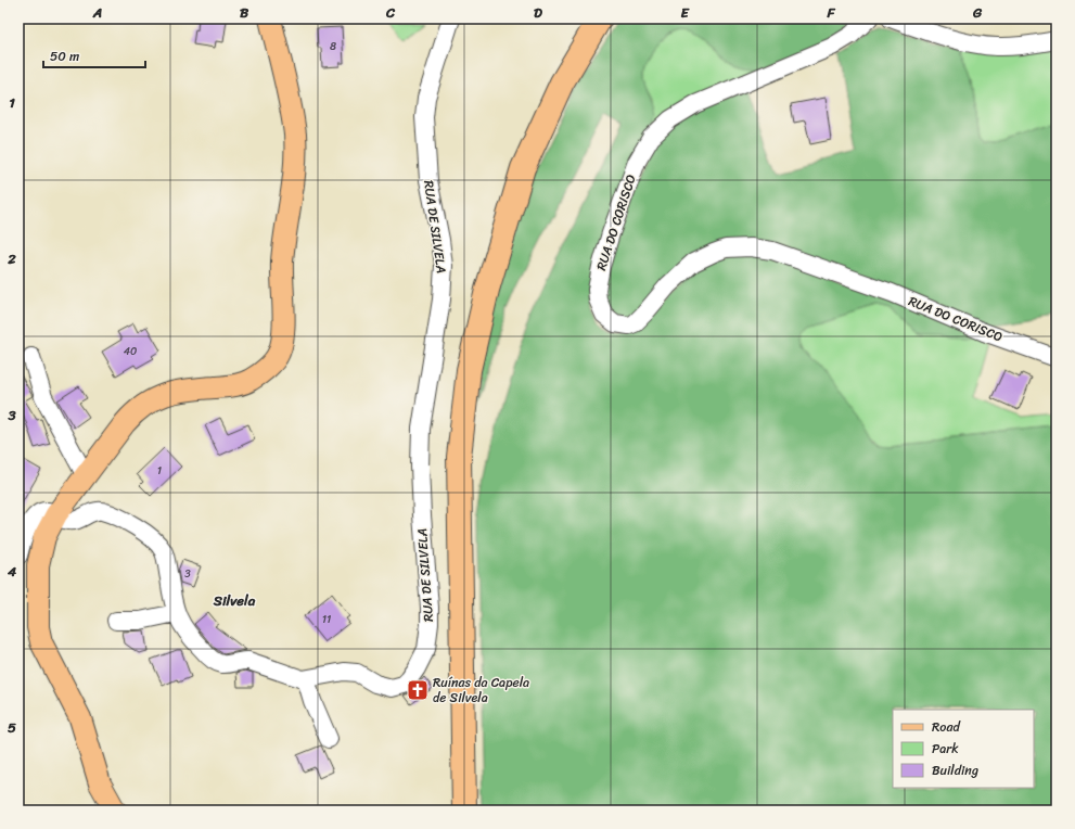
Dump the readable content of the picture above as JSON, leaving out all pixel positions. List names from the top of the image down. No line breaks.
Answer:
{"streets":{"street":["RUA DO CORISCO","RUA DE SILVELA"]},"districts":["Silvela"],"places":{"church":["Ruínas da Capela de Silvela"]},"house_numbers":["8","40","1","3","11"],"legend":["Road","Park","Building"],"scale_bar":"50 m","grid":{"columns":["A","B","C","D","E","F","G"],"rows":["1","2","3","4","5"]}}
